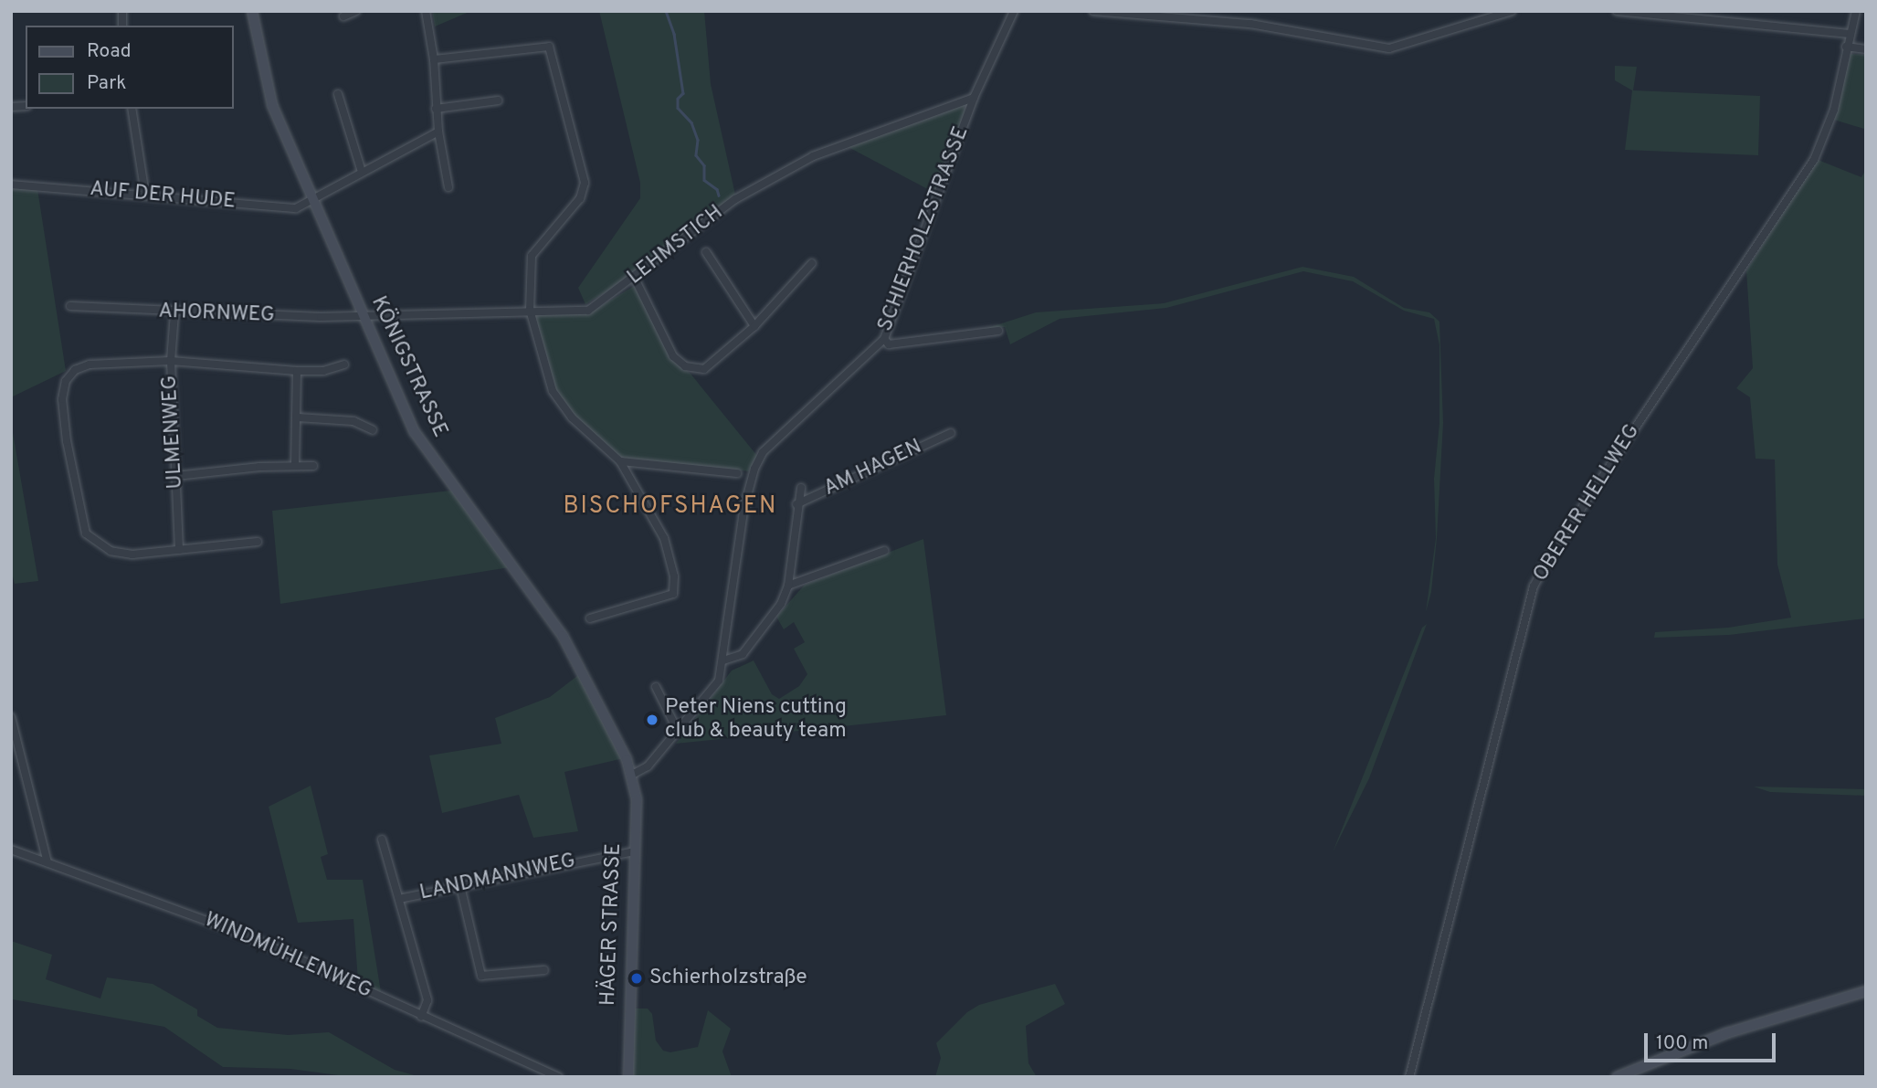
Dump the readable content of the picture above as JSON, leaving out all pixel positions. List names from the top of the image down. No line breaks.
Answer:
{"streets":{"main road":["KÖNIGSTRASSE","HÄGER STRASSE"],"street":["AUF DER HUDE","SCHIERHOLZSTRASSE","LEHMSTICH","AHORNWEG","ULMENWEG","AM HAGEN","OBERER HELLWEG","LANDMANNWEG","WINDMÜHLENWEG"]},"crossings":[["AUF DER HUDE","KÖNIGSTRASSE"],["SCHIERHOLZSTRASSE","LEHMSTICH"],["SCHIERHOLZSTRASSE","KÖNIGSTRASSE"],["SCHIERHOLZSTRASSE","AM HAGEN"],["SCHIERHOLZSTRASSE","HÄGER STRASSE"],["LEHMSTICH","AHORNWEG"],["LEHMSTICH","KÖNIGSTRASSE"],["AHORNWEG","KÖNIGSTRASSE"],["AHORNWEG","ULMENWEG"],["KÖNIGSTRASSE","HÄGER STRASSE"],["LANDMANNWEG","HÄGER STRASSE"],["LANDMANNWEG","WINDMÜHLENWEG"]],"districts":["BISCHOFSHAGEN"],"places":["Peter Niens cutting club & beauty team","Schierholzstraße"],"legend":["Road","Park"],"scale_bar":"100 m"}
